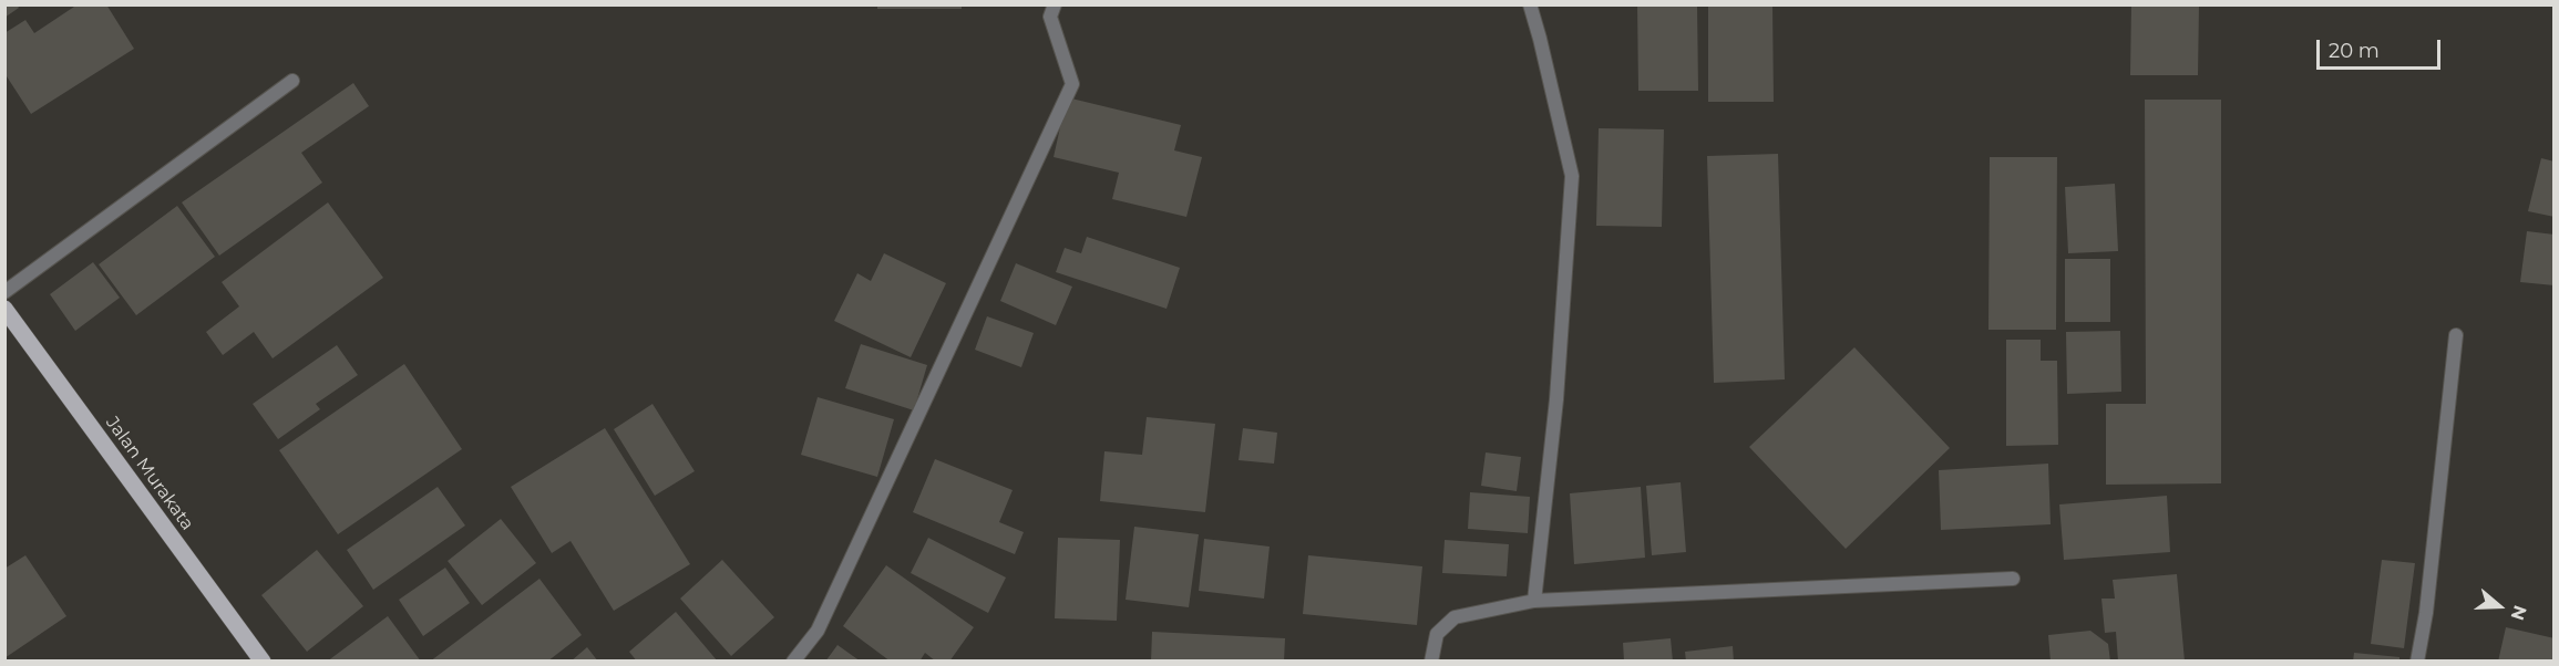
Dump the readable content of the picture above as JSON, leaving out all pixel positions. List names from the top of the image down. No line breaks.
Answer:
{"streets":{"main road":["Jalan Murakata"]},"scale_bar":"20 m","north":"right"}
